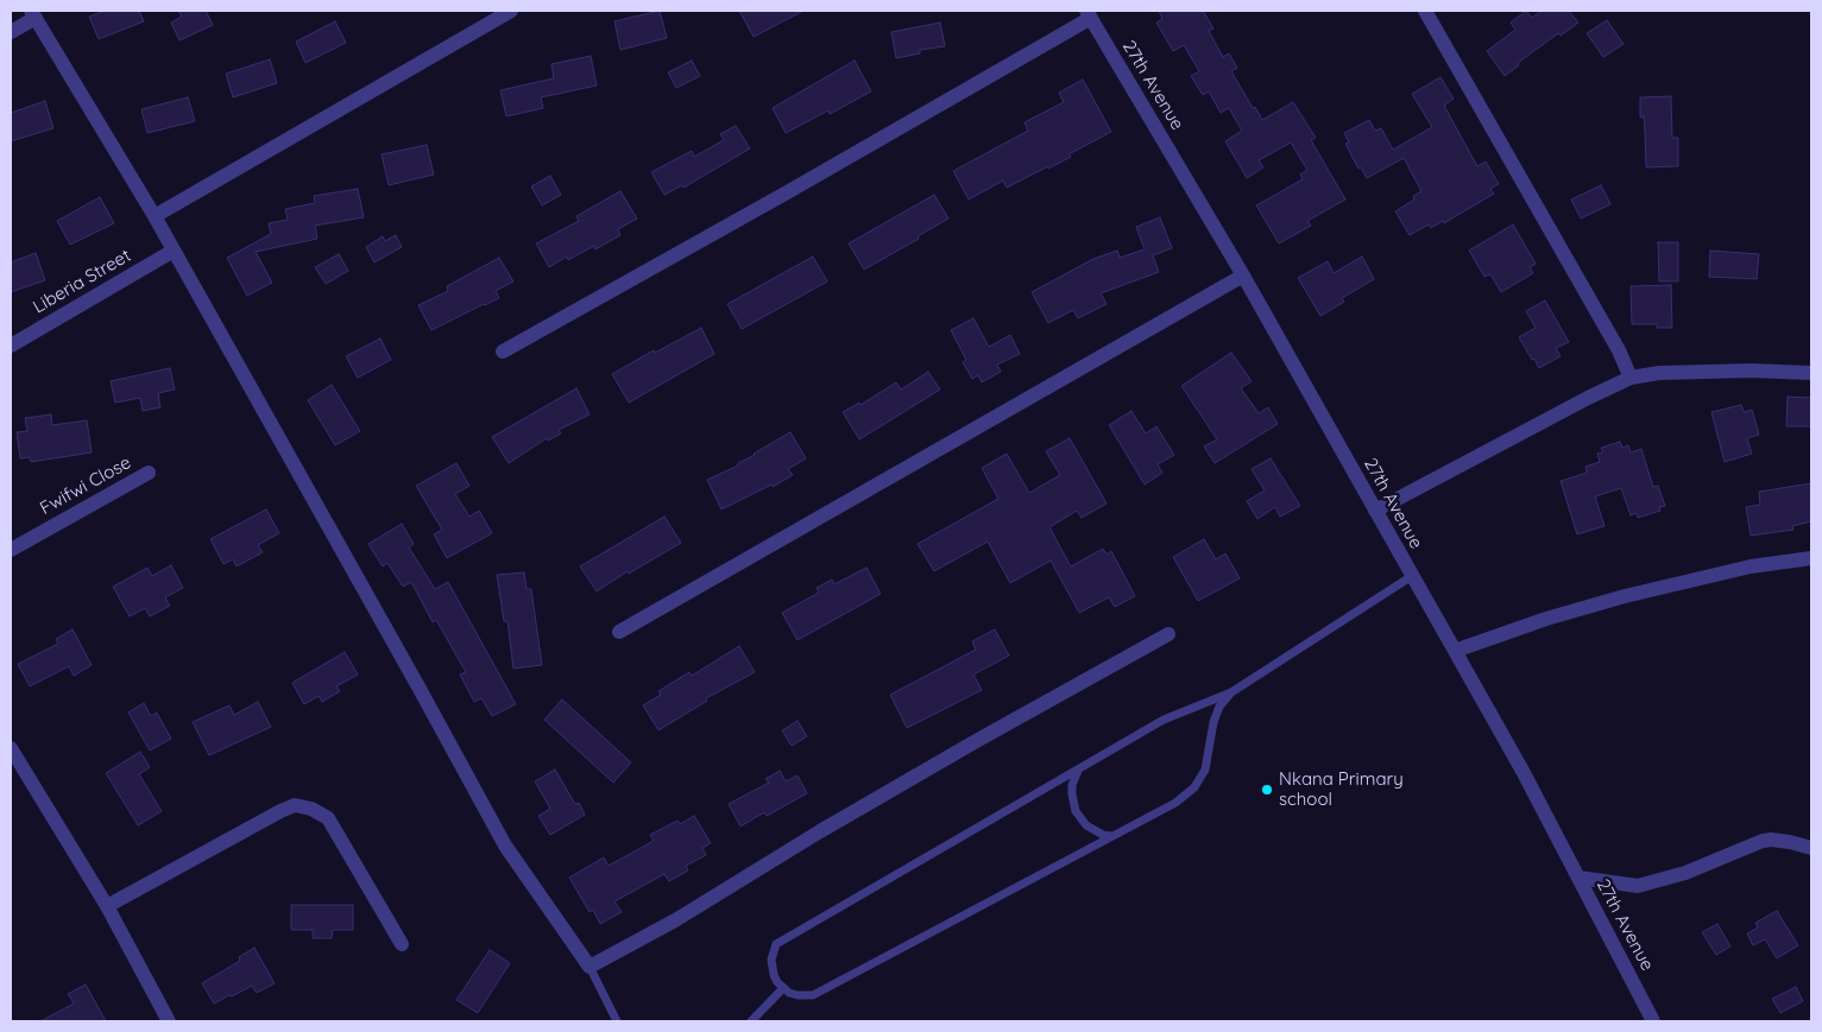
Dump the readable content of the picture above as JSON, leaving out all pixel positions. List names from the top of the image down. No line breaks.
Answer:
{"streets":{"street":["27th Avenue","Liberia Street","Fwifwi Close"]},"places":["Nkana Primary school"]}
